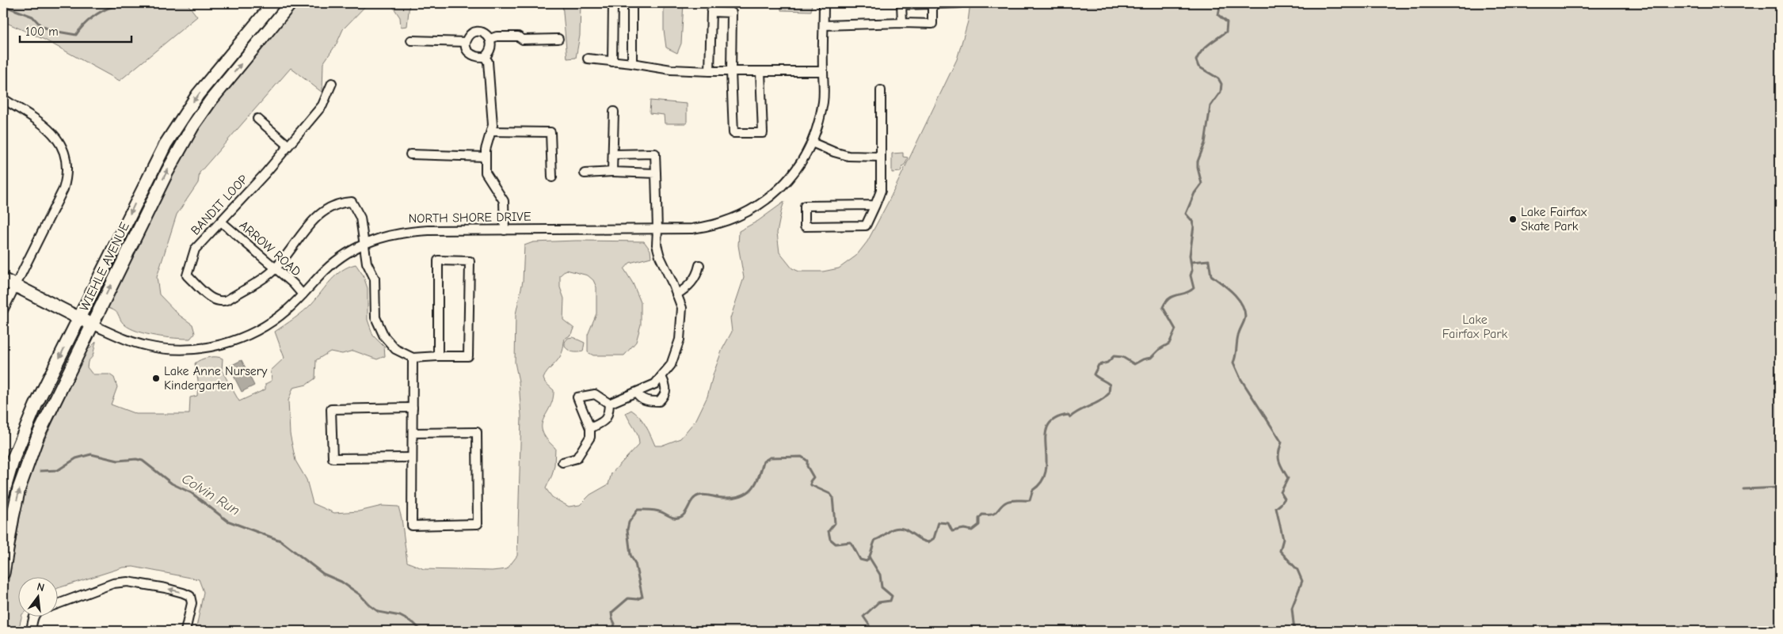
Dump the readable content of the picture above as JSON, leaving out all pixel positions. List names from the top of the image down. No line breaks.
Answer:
{"streets":{"main road":["NORTH SHORE DRIVE","WIEHLE AVENUE"],"street":["BANDIT LOOP","ARROW ROAD"]},"crossings":[["BANDIT LOOP","NORTH SHORE DRIVE"],["BANDIT LOOP","ARROW ROAD"],["NORTH SHORE DRIVE","ARROW ROAD"],["NORTH SHORE DRIVE","WIEHLE AVENUE"]],"water":["Colvin Run"],"parks":["Lake Fairfax Park"],"places":["Lake Fairfax Skate Park","Lake Anne Nursery Kindergarten"],"scale_bar":"100 m","north":"top"}
